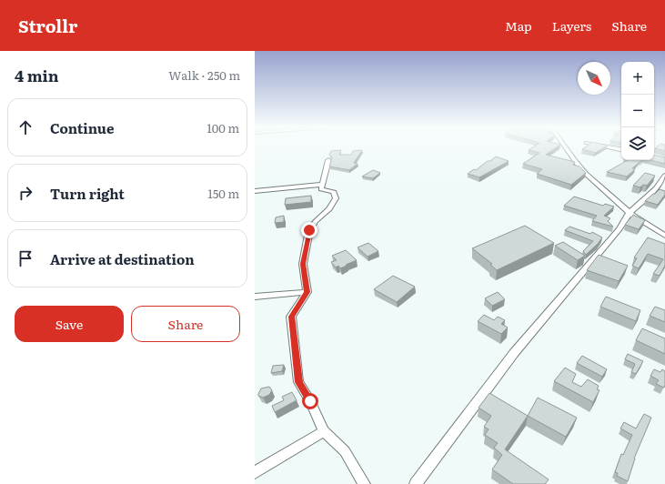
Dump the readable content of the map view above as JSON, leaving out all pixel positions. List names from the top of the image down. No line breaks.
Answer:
{"north":"bottom right","page":{"header":"Strollr","nav":["Map","Layers","Share"],"heading":["4 min","Walk · 250 m"],"map_buttons":["+","−"],"list":[["Continue","100 m"],["Turn right","150 m"],"Arrive at destination"],"buttons":["Save","Share"]}}
